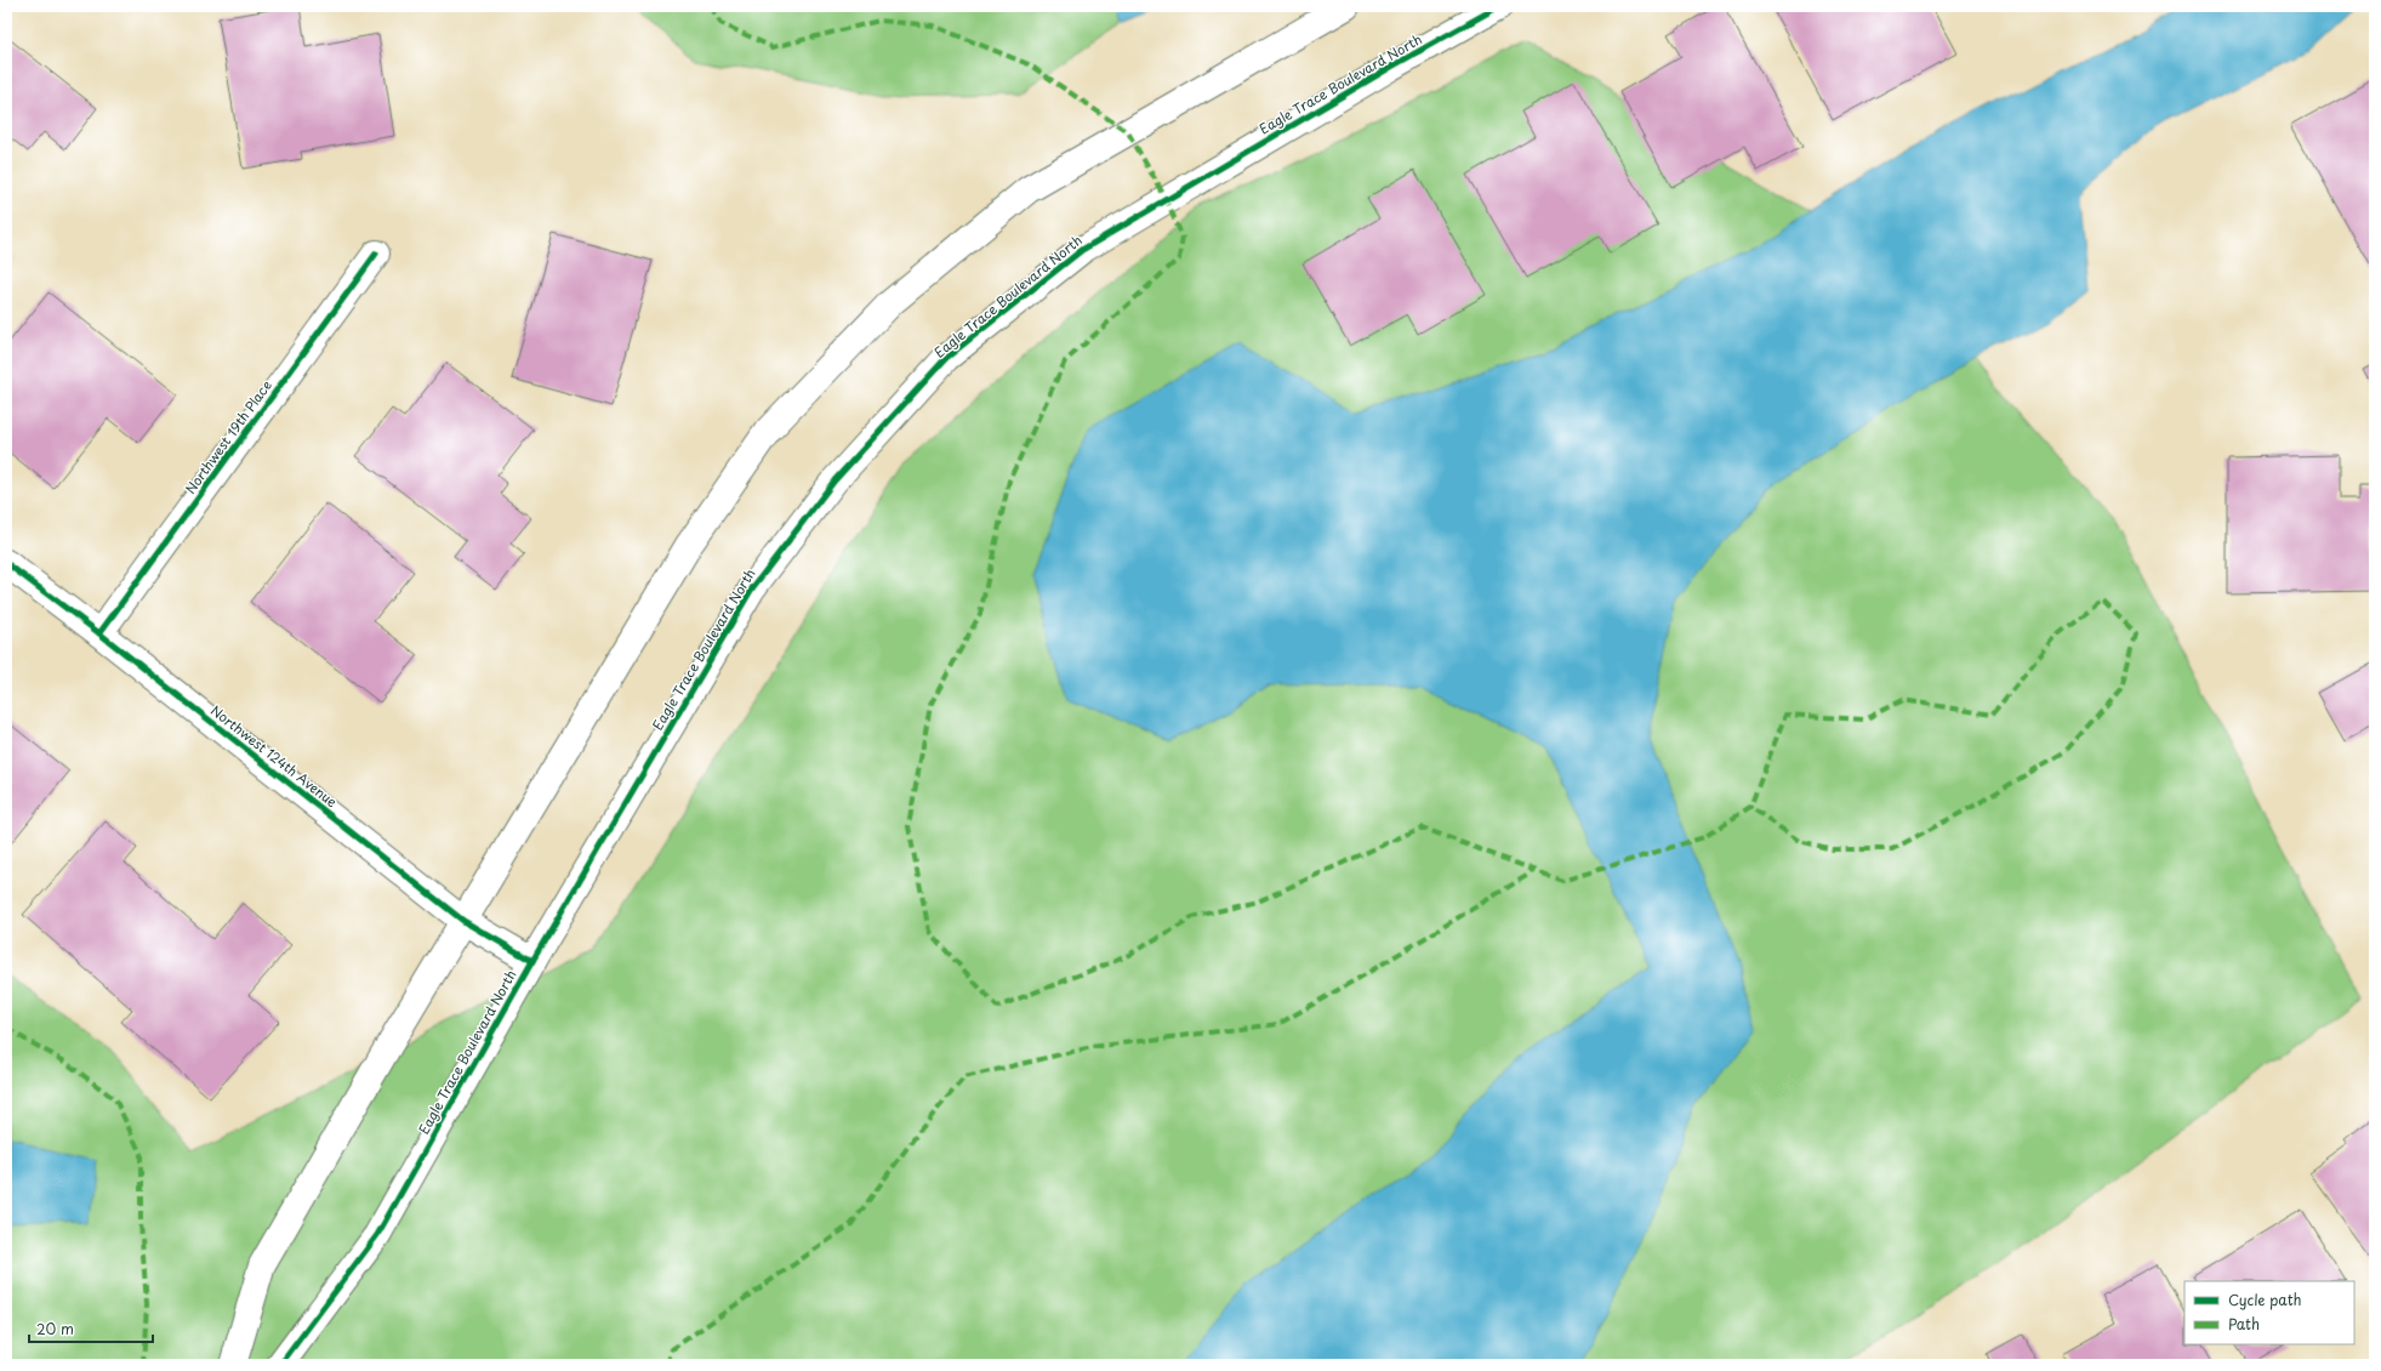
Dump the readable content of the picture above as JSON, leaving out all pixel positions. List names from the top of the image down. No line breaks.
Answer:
{"streets":{"street":["Eagle Trace Boulevard North","Northwest 19th Place","Northwest 124th Avenue"]},"crossings":[["Eagle Trace Boulevard North","Northwest 124th Avenue"],["Northwest 19th Place","Northwest 124th Avenue"]],"legend":["Cycle path","Path"],"scale_bar":"20 m"}
